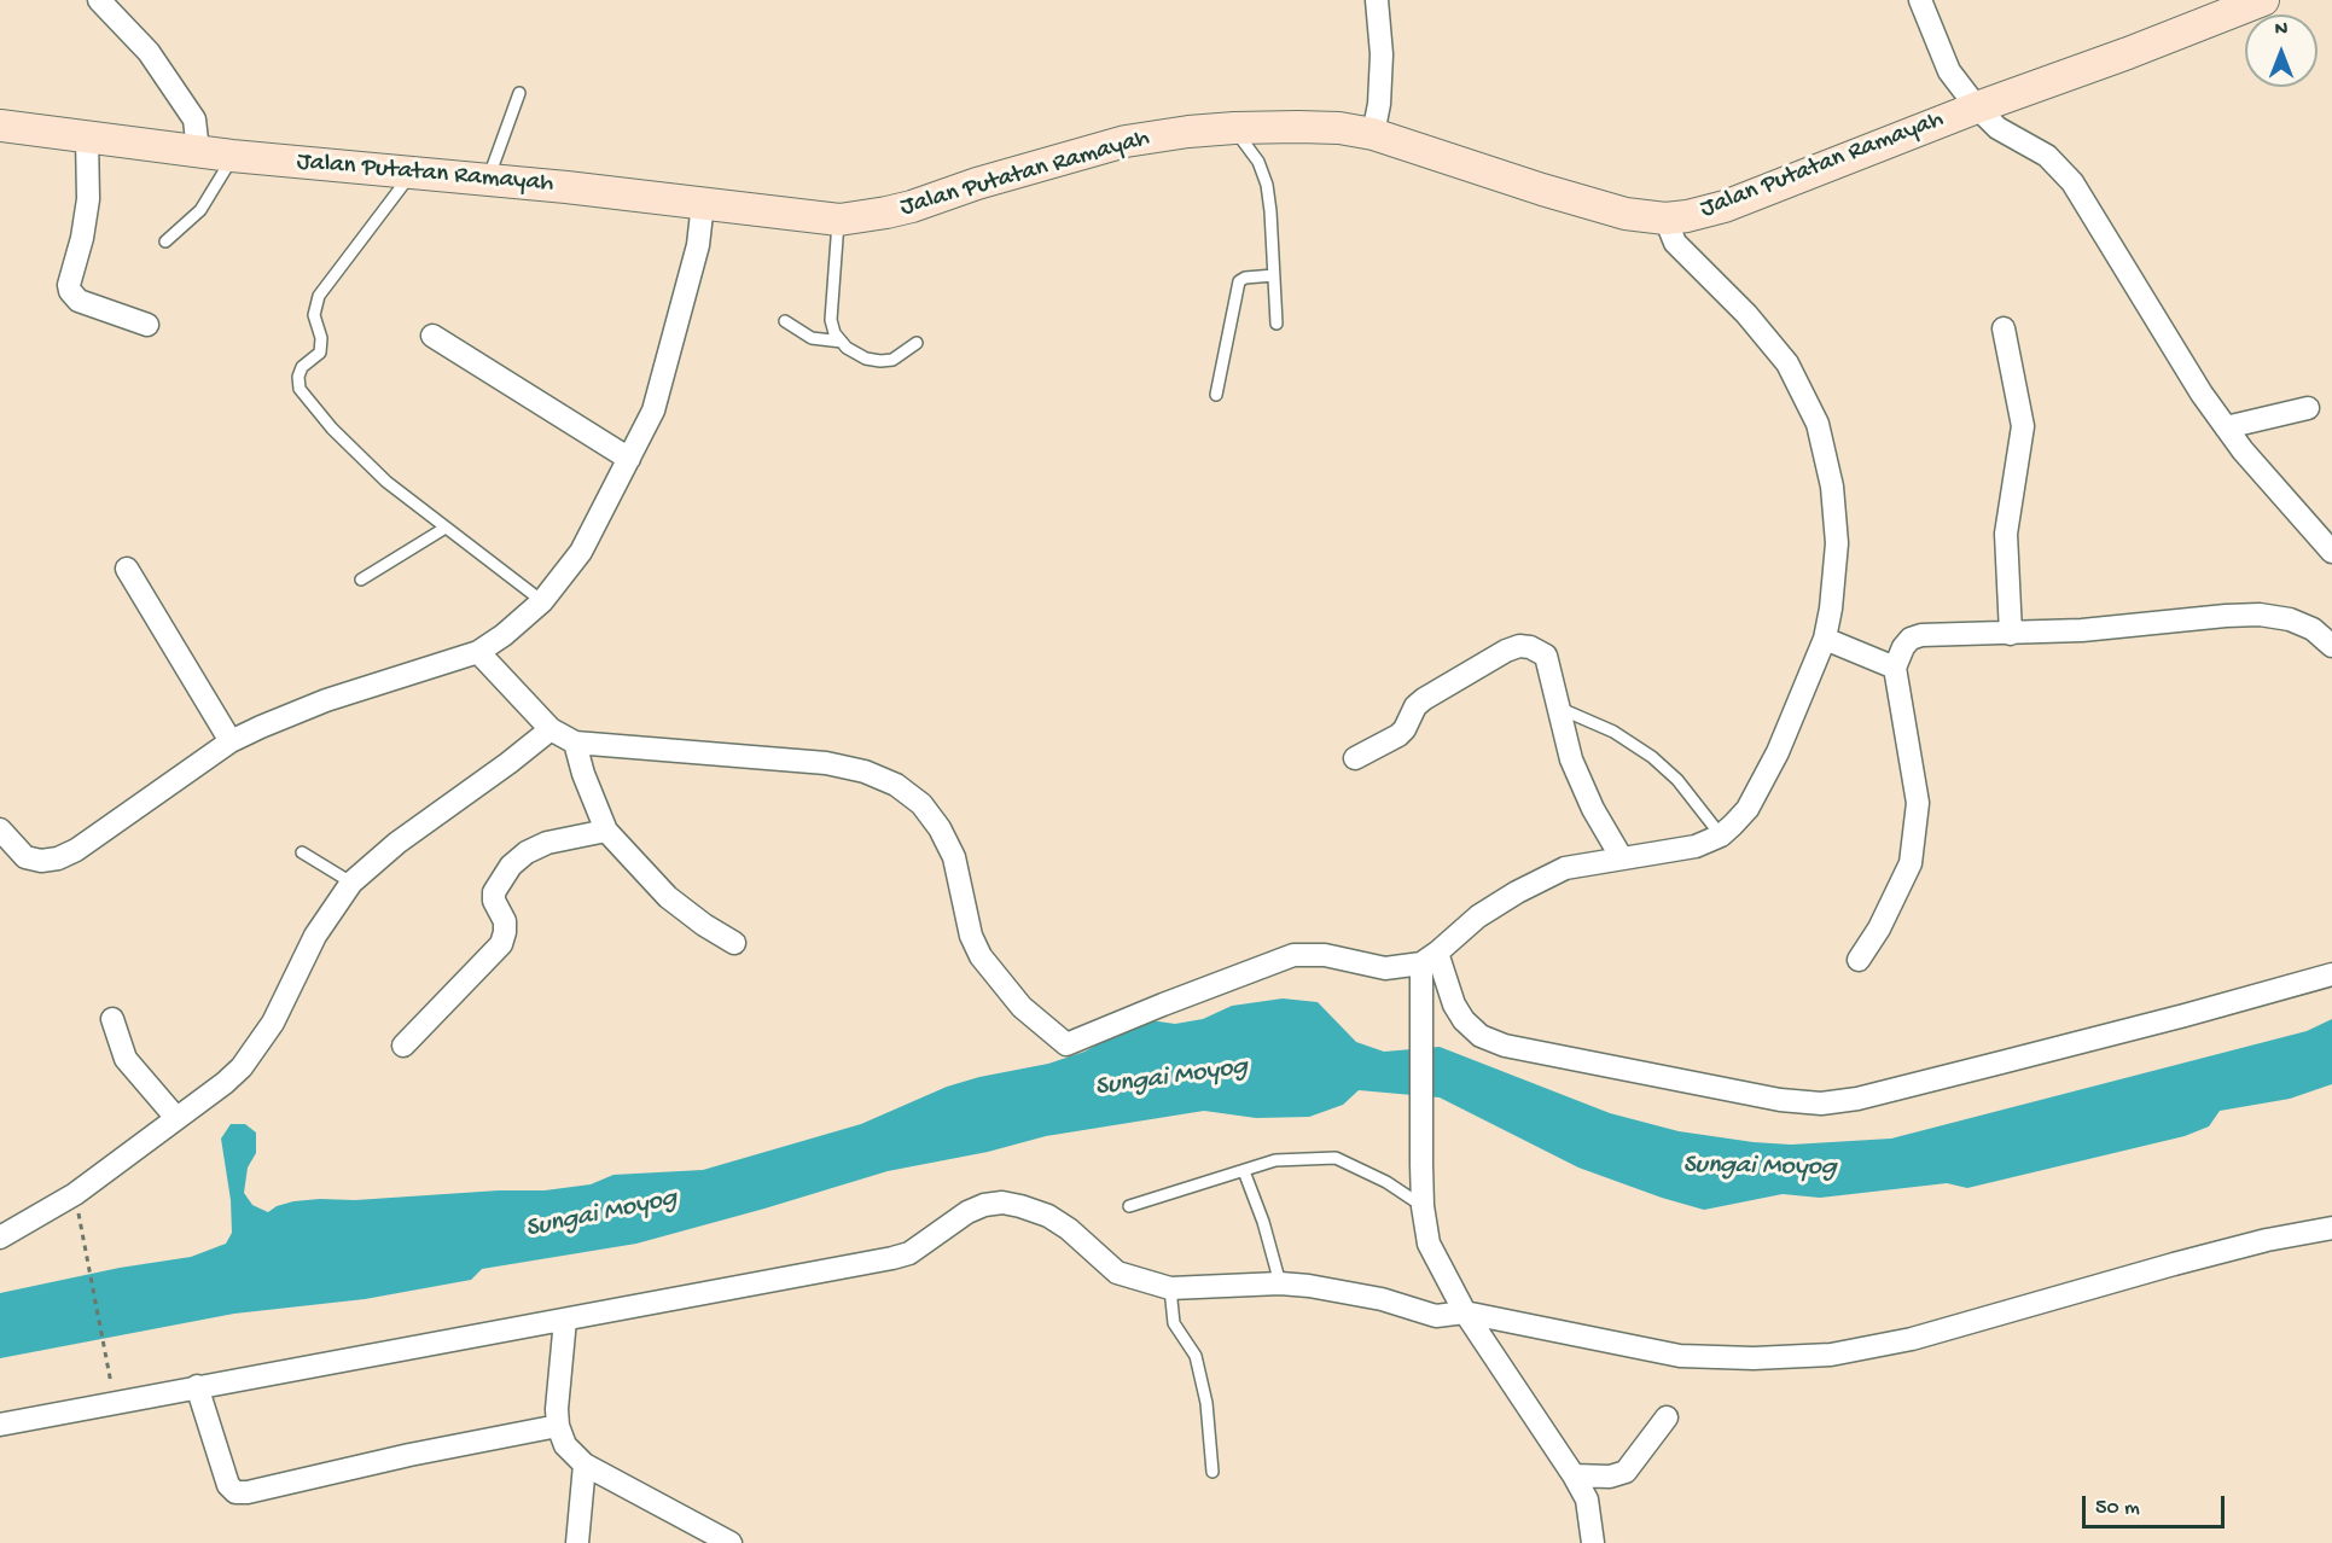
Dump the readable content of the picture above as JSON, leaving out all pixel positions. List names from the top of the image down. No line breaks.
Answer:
{"streets":{"main road":["Jalan Putatan Ramayah"]},"water":["Sungai Moyog"],"scale_bar":"50 m","north":"top"}
